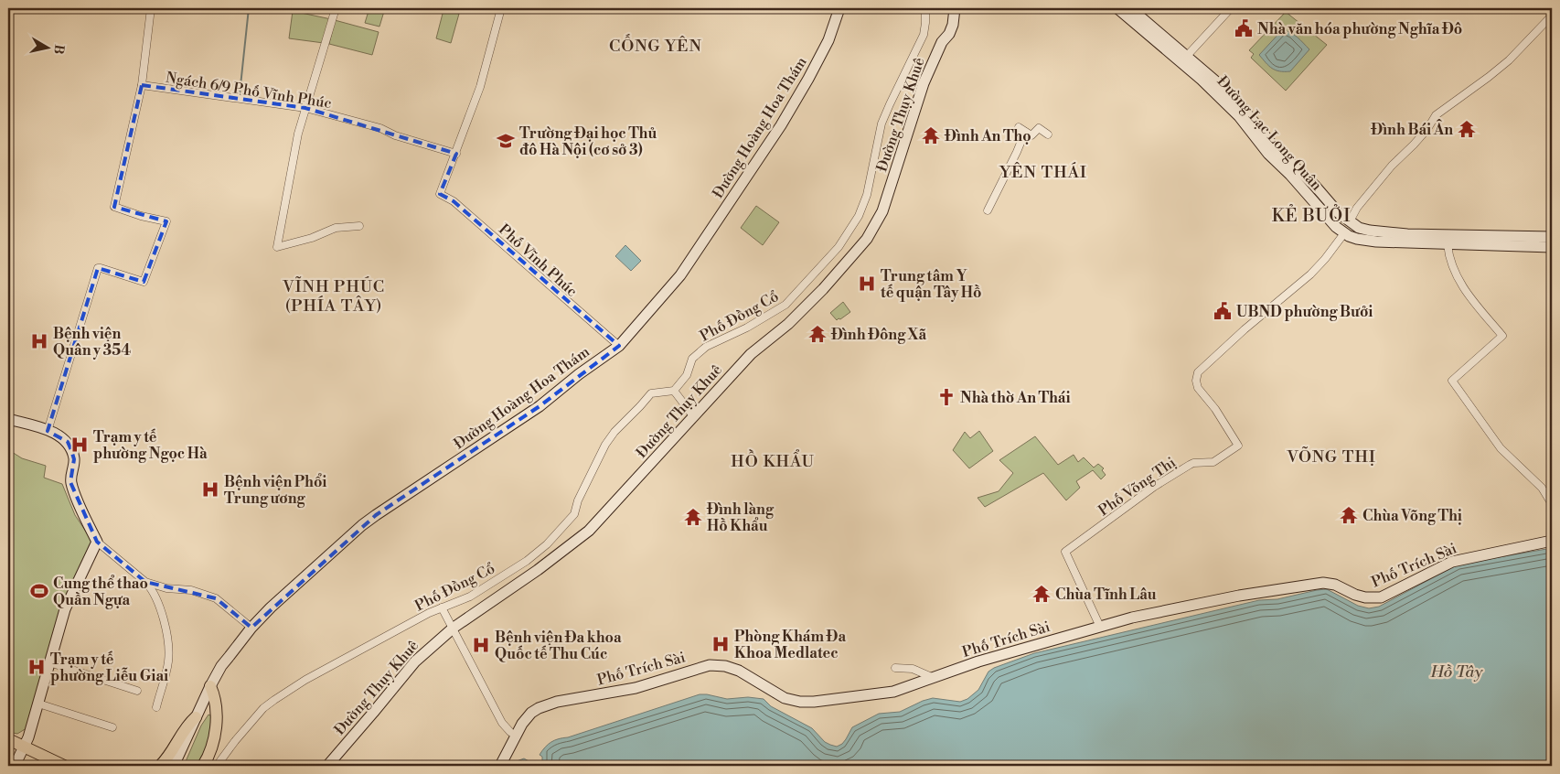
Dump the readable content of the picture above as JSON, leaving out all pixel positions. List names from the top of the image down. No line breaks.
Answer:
{"streets":{"main road":["Đường Thụy Khuê","Đường Hoàng Hoa Thám","Đường Lạc Long Quân","Phố Trích Sài"],"street":["Ngách 6/9 Phố Vĩnh Phúc","Phố Vĩnh Phúc","Phố Đồng Cổ","Phố Võng Thị"]},"crossings":[["Ngách 6/9 Phố Vĩnh Phúc","Phố Vĩnh Phúc"],["Đường Hoàng Hoa Thám","Phố Vĩnh Phúc"],["Đường Lạc Long Quân","Phố Võng Thị"],["Phố Võng Thị","Phố Trích Sài"]],"districts":["CỐNG YÊN","YÊN THÁI","KẺ BƯỞI","VĨNH PHÚC (PHÍA TÂY)","VÕNG THỊ","HỒ KHẨU"],"water":["Hồ Tây"],"places":{"public building":["Nhà văn hóa phường Nghĩa Đô","UBND phường Bưởi"],"temple":["Đình Bái Ân","Đình An Thọ","Đình Đông Xã","Chùa Võng Thị","Đình làng Hồ Khẩu","Chùa Tĩnh Lâu"],"school or university":["Trường Đại học Thủ đô Hà Nội (cơ sở 3)"],"hospital":["Trung tâm Y tế quận Tây Hồ","Bệnh viện Quân y 354","Trạm y tế phường Ngọc Hà","Bệnh viện Phổi Trung ương","Phòng Khám Đa Khoa Medlatec","Bệnh viện Đa khoa Quốc tế Thu Cúc","Trạm y tế phường Liễu Giai"],"church":["Nhà thờ An Thái"],"sports":["Cung thể thao Quần Ngựa"]},"north":"right"}
